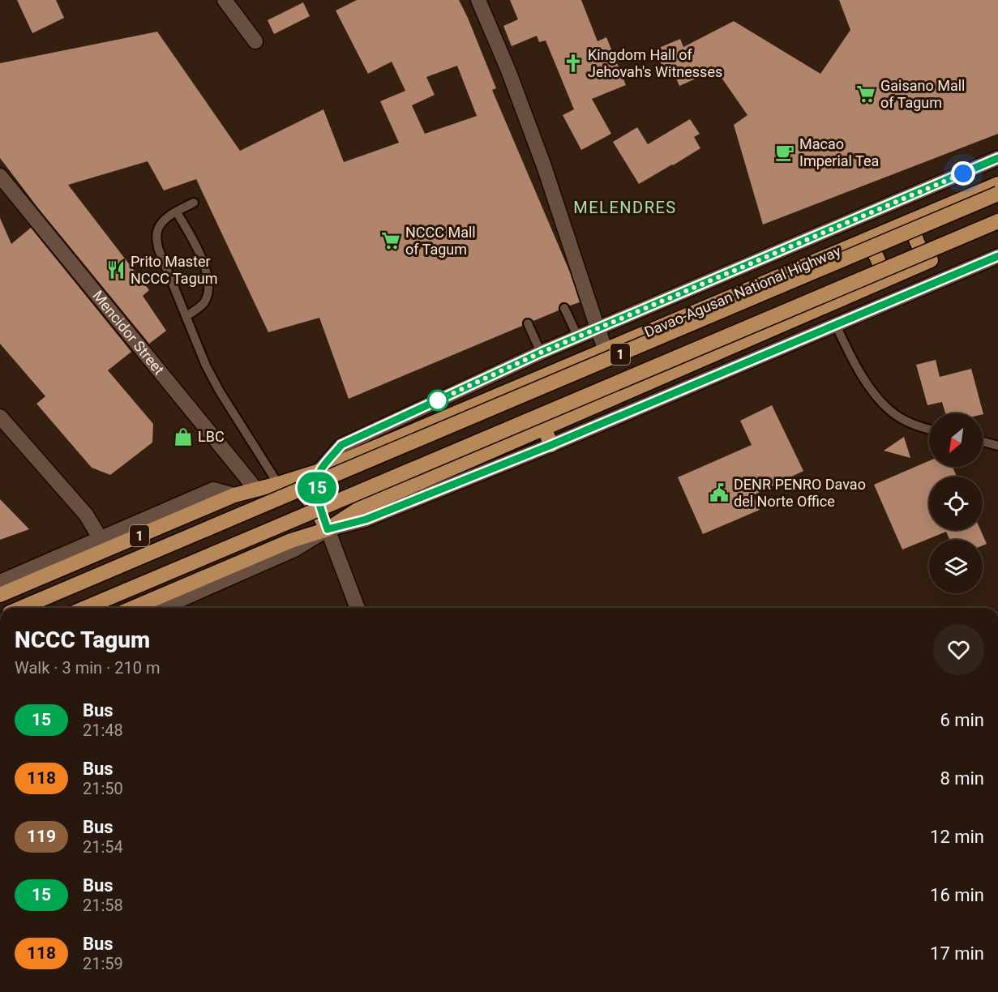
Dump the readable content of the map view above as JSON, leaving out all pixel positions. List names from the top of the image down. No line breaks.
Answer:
{"streets":{"highway":["Davao-Agusan National Highway","1"],"street":["Mencidor Street"]},"crossings":[["Davao-Agusan National Highway","Mencidor Street"]],"districts":["MELENDRES"],"places":{"church":["Kingdom Hall of Jehovah's Witnesses"],"supermarket":["Gaisano Mall of Tagum","NCCC Mall of Tagum"],"cafe":["Macao Imperial Tea"],"restaurant":["Prito Master NCCC Tagum"],"shop":["LBC"],"public building":["DENR PENRO Davao del Norte Office"]},"lines":["bus line 15"],"north":"bottom left","page":{"on_map":"15","heading":["NCCC Tagum","Walk · 3 min · 210 m"],"list":[{"mark":"15","name":"Bus","note":"21:48","value":"6 min"},{"mark":"118","name":"Bus","note":"21:50","value":"8 min"},{"mark":"119","name":"Bus","note":"21:54","value":"12 min"},{"mark":"15","name":"Bus","note":"21:58","value":"16 min"},{"mark":"118","name":"Bus","note":"21:59","value":"17 min"}]}}
